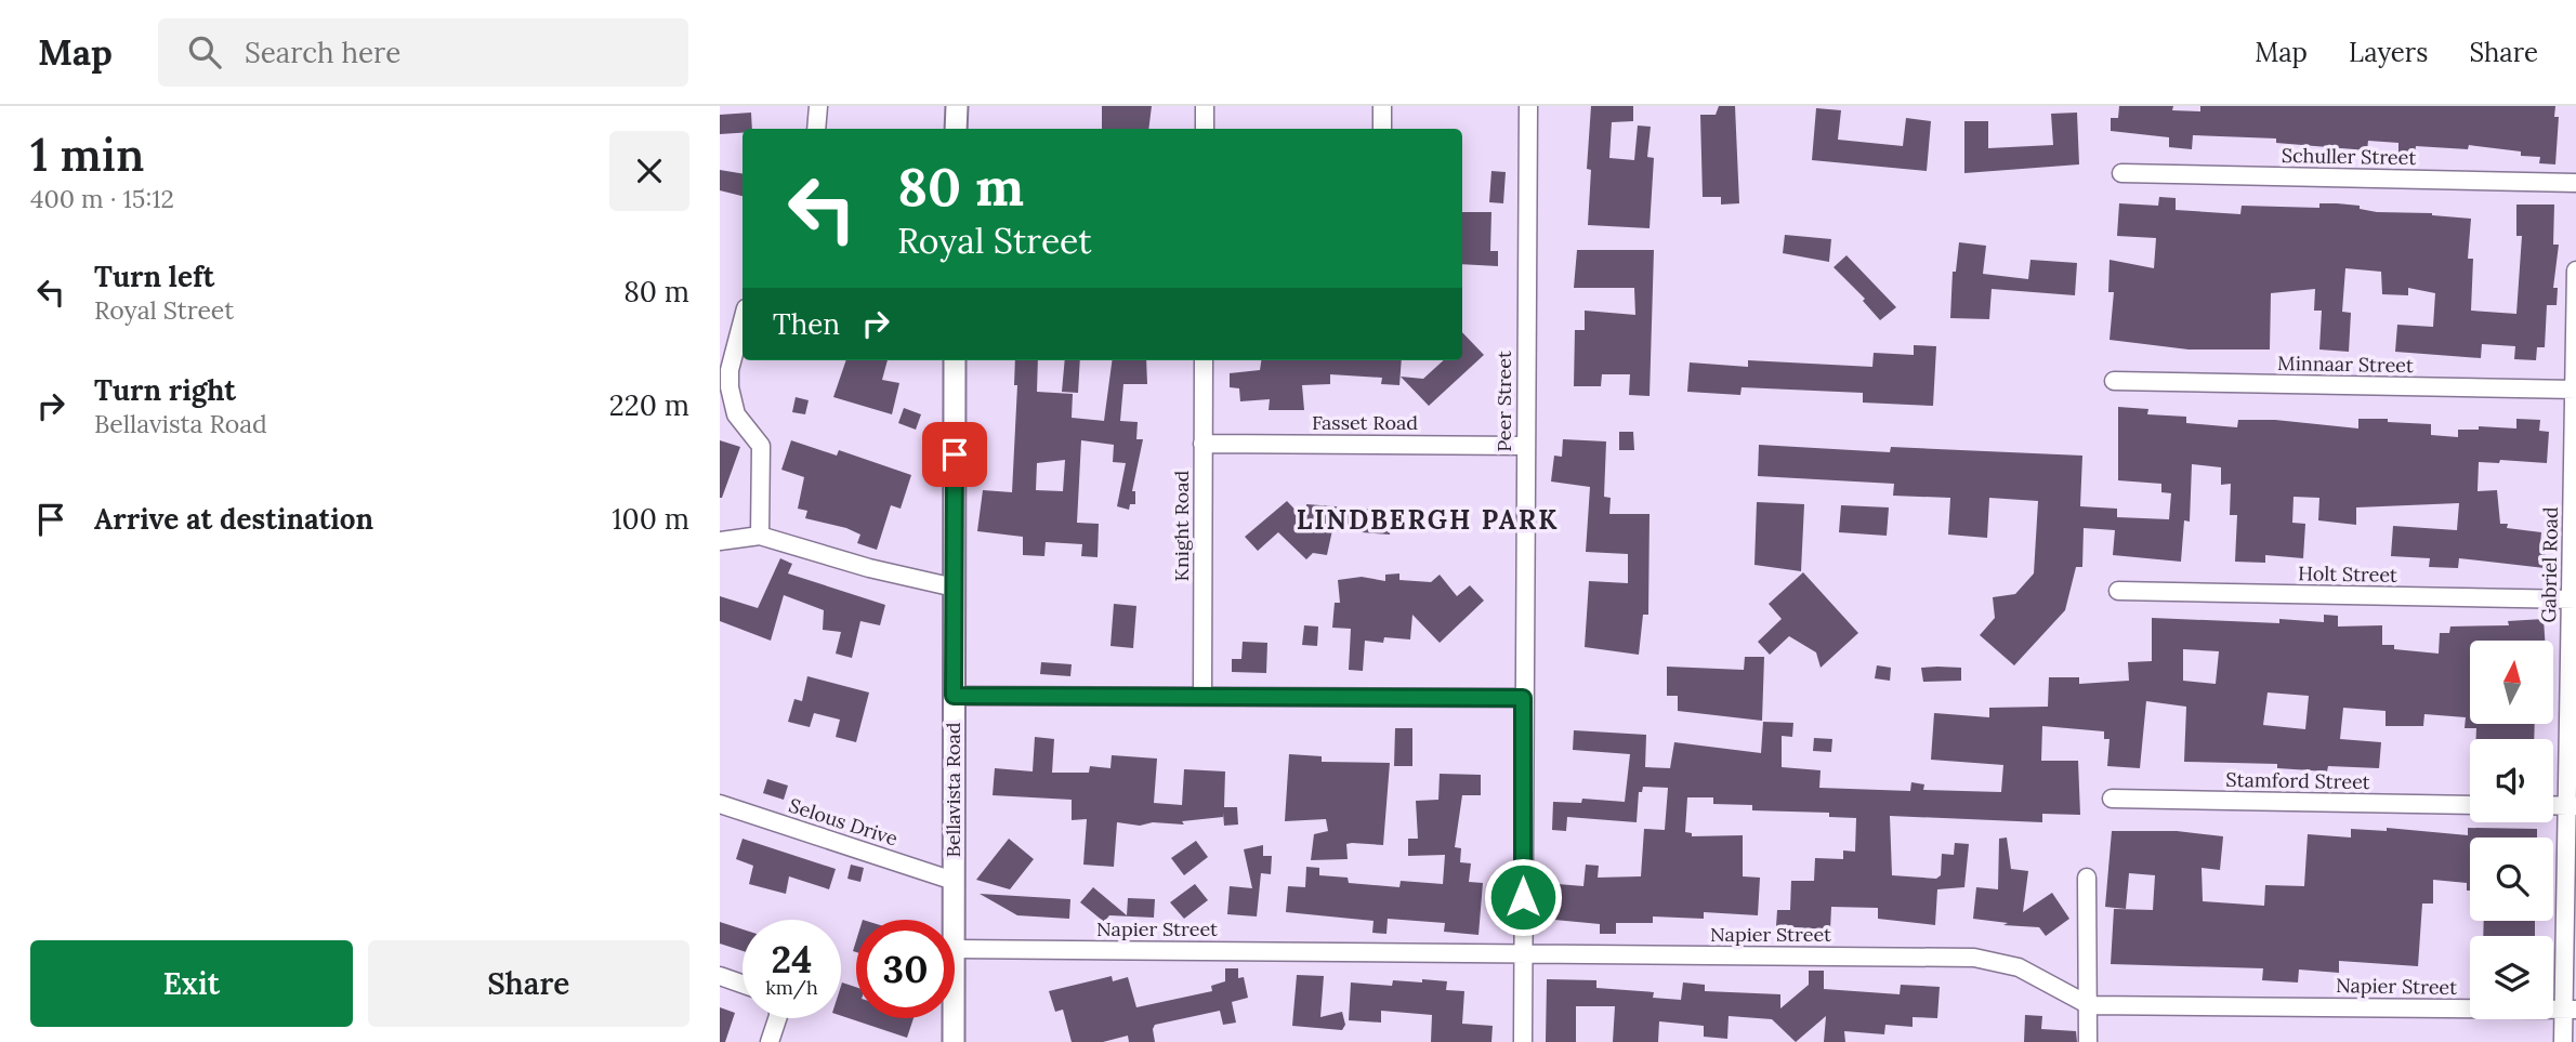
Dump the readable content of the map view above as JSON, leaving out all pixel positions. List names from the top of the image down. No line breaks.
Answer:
{"streets":{"street":["Schuller Street","Minnaar Street","Peer Street","Fasset Road","Knight Road","Gabriel Road","Holt Street","Stamford Street","Bellavista Road","Selous Drive","Napier Street"]},"crossings":[["Minnaar Street","Gabriel Road"],["Peer Street","Fasset Road"],["Peer Street","Napier Street"],["Fasset Road","Knight Road"],["Gabriel Road","Holt Street"],["Gabriel Road","Napier Street"],["Bellavista Road","Selous Drive"]],"districts":["LINDBERGH PARK"],"north":"top","page":{"header":"Map","search":"Search here","nav":["Map","Layers","Share"],"heading":["1 min","400 m · 15:12"],"turn":["80 m","Royal Street"],"list":[{"name":"Turn left","note":"Royal Street","value":"80 m"},{"name":"Turn right","note":"Bellavista Road","value":"220 m"},{"name":"Arrive at destination","value":"100 m"}],"then":"Then","speed":"24 km/h","limit":"30","buttons":["Exit","Share"]}}
